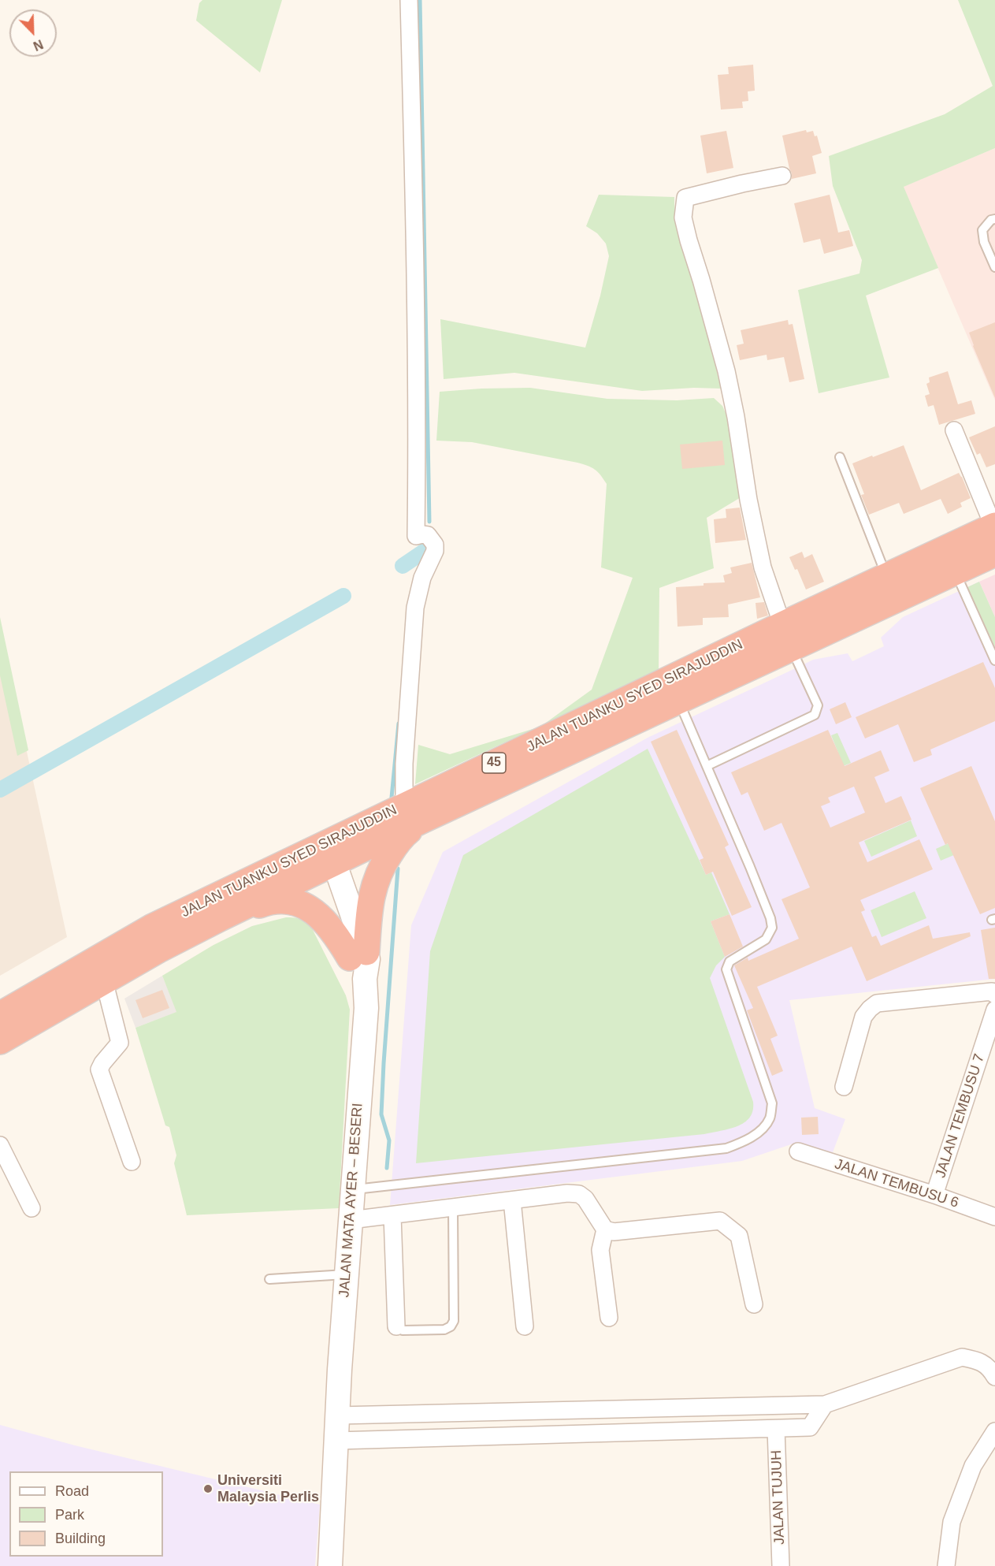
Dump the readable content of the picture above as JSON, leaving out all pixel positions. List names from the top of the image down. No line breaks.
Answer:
{"streets":{"highway":["JALAN TUANKU SYED SIRAJUDDIN","45"],"main road":["JALAN MATA AYER – BESERI"],"street":["JALAN TEMBUSU 7","JALAN TEMBUSU 6","JALAN TUJUH"]},"crossings":[["JALAN TUANKU SYED SIRAJUDDIN","JALAN MATA AYER – BESERI"],["JALAN TEMBUSU 7","JALAN TEMBUSU 6"]],"places":["Universiti Malaysia Perlis"],"legend":["Road","Park","Building"],"north":"bottom right"}
